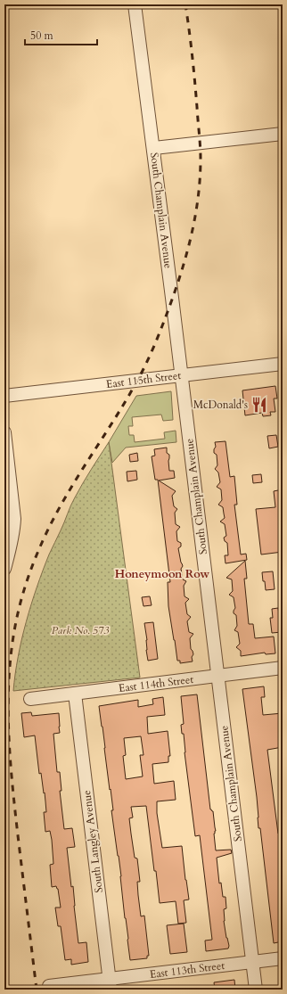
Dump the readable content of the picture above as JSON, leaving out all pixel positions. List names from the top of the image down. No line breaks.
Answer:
{"streets":{"street":["South Champlain Avenue","East 115th Street","East 114th Street","South Langley Avenue","East 113th Street"]},"crossings":[["South Champlain Avenue","East 115th Street"],["South Champlain Avenue","East 114th Street"],["South Champlain Avenue","East 113th Street"],["East 114th Street","South Langley Avenue"],["South Langley Avenue","East 113th Street"]],"districts":["Honeymoon Row"],"parks":["Park No. 573"],"places":{"restaurant":["McDonald's"]},"scale_bar":"50 m"}
